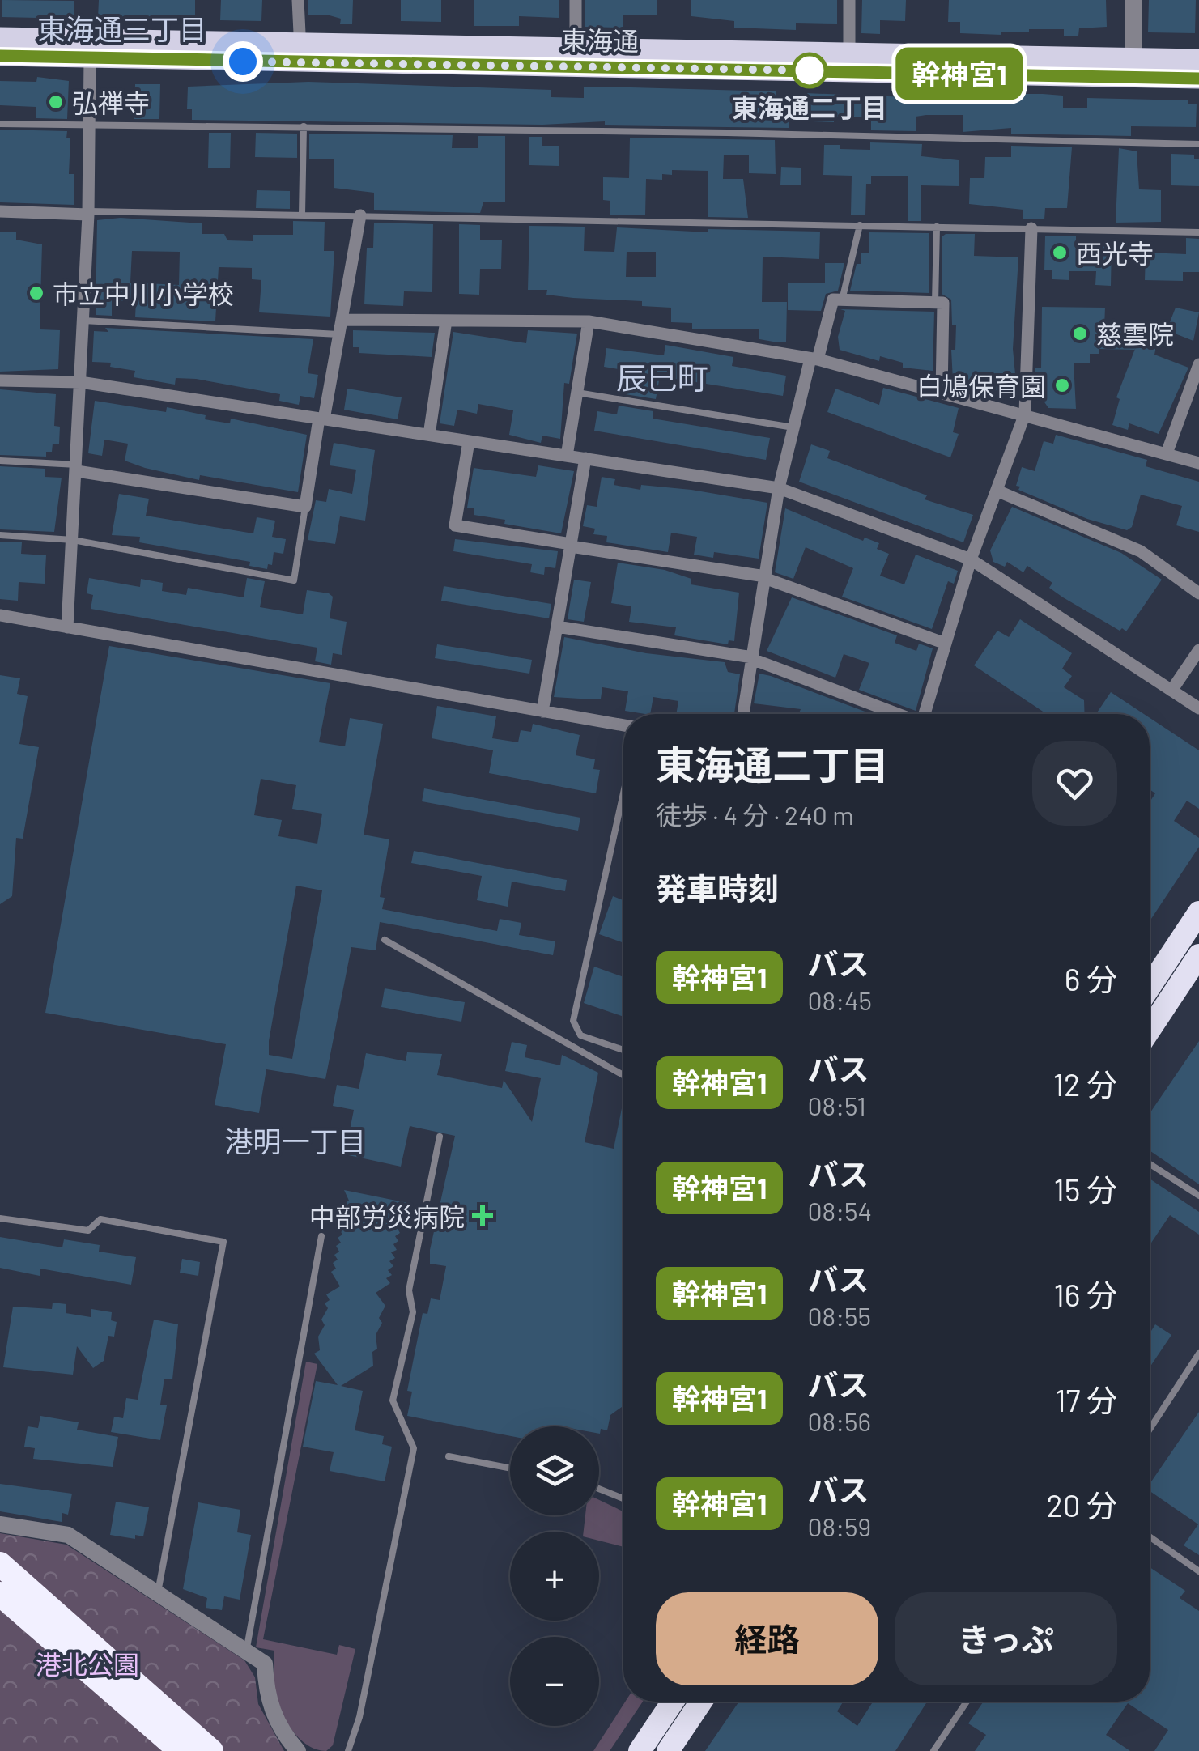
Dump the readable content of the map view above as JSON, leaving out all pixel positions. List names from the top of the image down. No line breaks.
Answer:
{"streets":{"main road":["東海通"]},"districts":["東海通三丁目","辰巳町","港明一丁目"],"parks":["港北公園"],"places":{"other":["東海通二丁目","弘禅寺","西光寺","市立中川小学校","慈雲院","白鳩保育園"],"health":["中部労災病院"]},"lines":["bus line 幹神宮1"],"page":{"on_map":"幹神宮1","heading":[["東海通二丁目","徒歩 · 4 分 · 240 m"],"発車時刻"],"list":[{"mark":"幹神宮1","name":"バス","note":"08:45","value":"6 分"},{"mark":"幹神宮1","name":"バス","note":"08:51","value":"12 分"},{"mark":"幹神宮1","name":"バス","note":"08:54","value":"15 分"},{"mark":"幹神宮1","name":"バス","note":"08:55","value":"16 分"},{"mark":"幹神宮1","name":"バス","note":"08:56","value":"17 分"},{"mark":"幹神宮1","name":"バス","note":"08:59","value":"20 分"}],"map_buttons":["+","−"],"buttons":["経路","きっぷ"]}}
